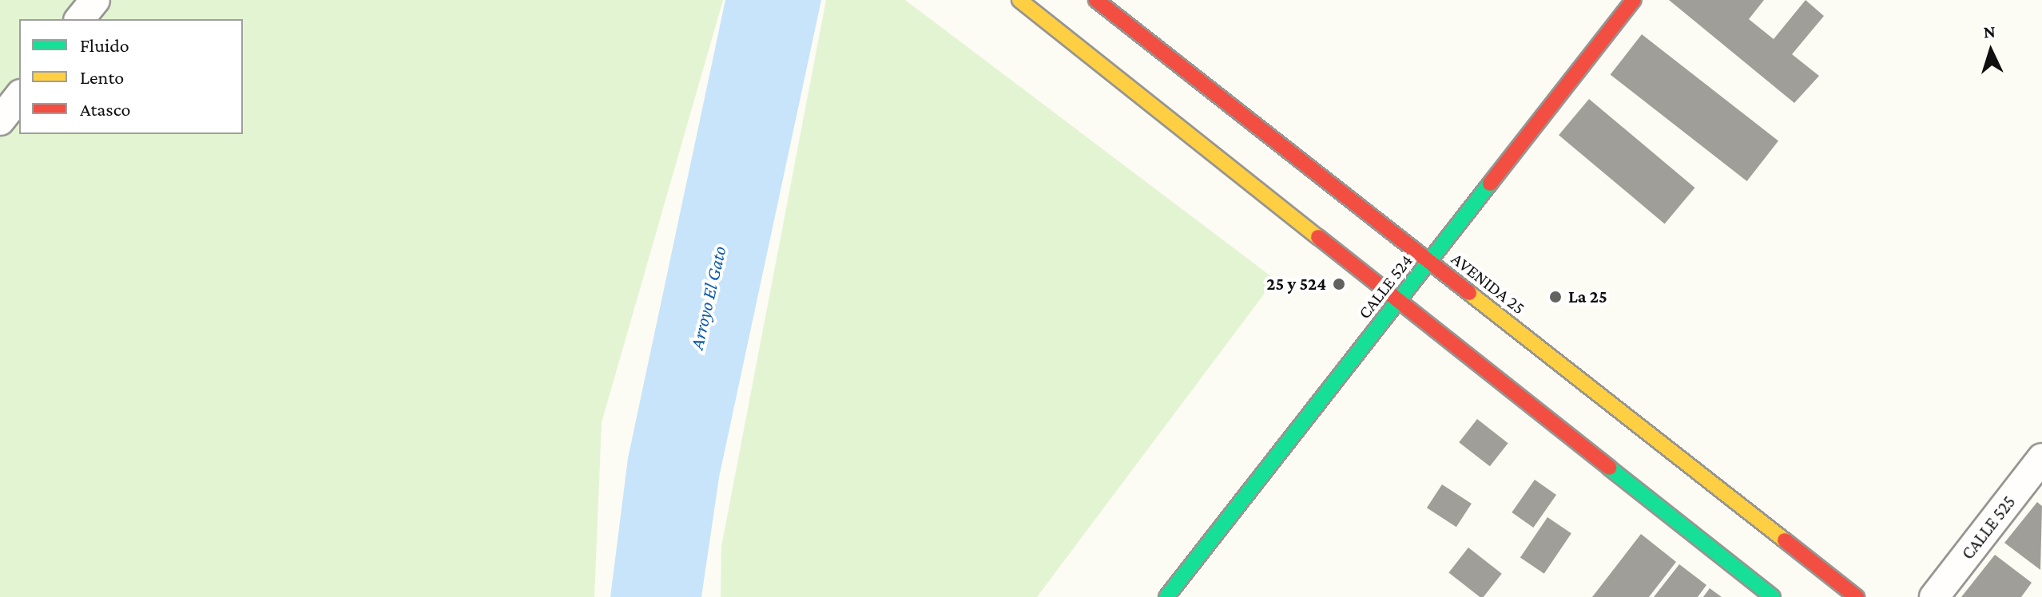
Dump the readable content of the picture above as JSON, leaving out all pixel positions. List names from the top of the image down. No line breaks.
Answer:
{"streets":{"main road":["AVENIDA 25","CALLE 524"],"street":["CALLE 525"]},"crossings":[["AVENIDA 25","CALLE 524"]],"water":["Arroyo El Gato"],"places":["25 y 524","La 25"],"legend":["Fluido","Lento","Atasco"],"north":"top"}
